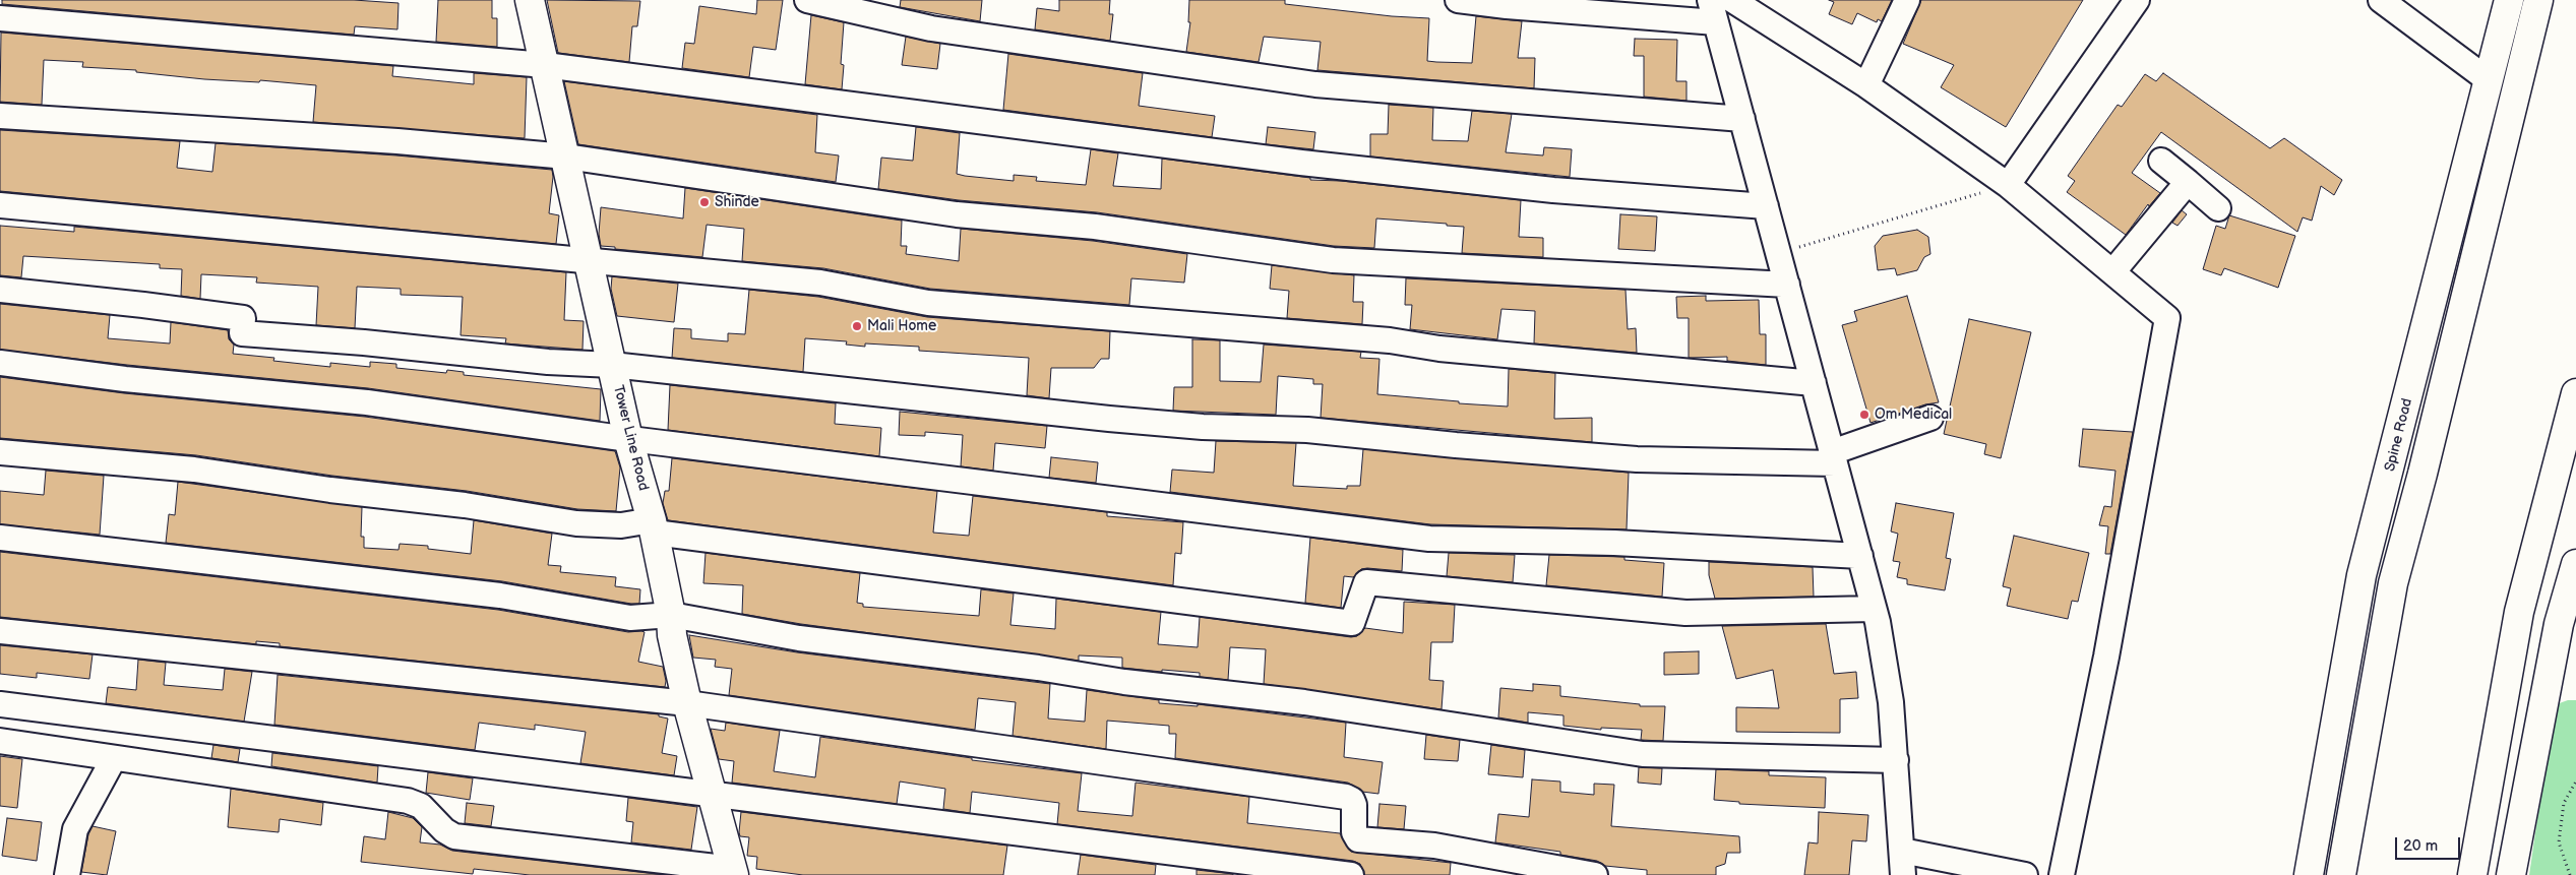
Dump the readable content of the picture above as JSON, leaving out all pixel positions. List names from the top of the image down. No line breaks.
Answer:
{"streets":{"street":["Spine Road","Tower Line Road"]},"places":["Shinde","Mali Home","Om Medical"],"scale_bar":"20 m"}
